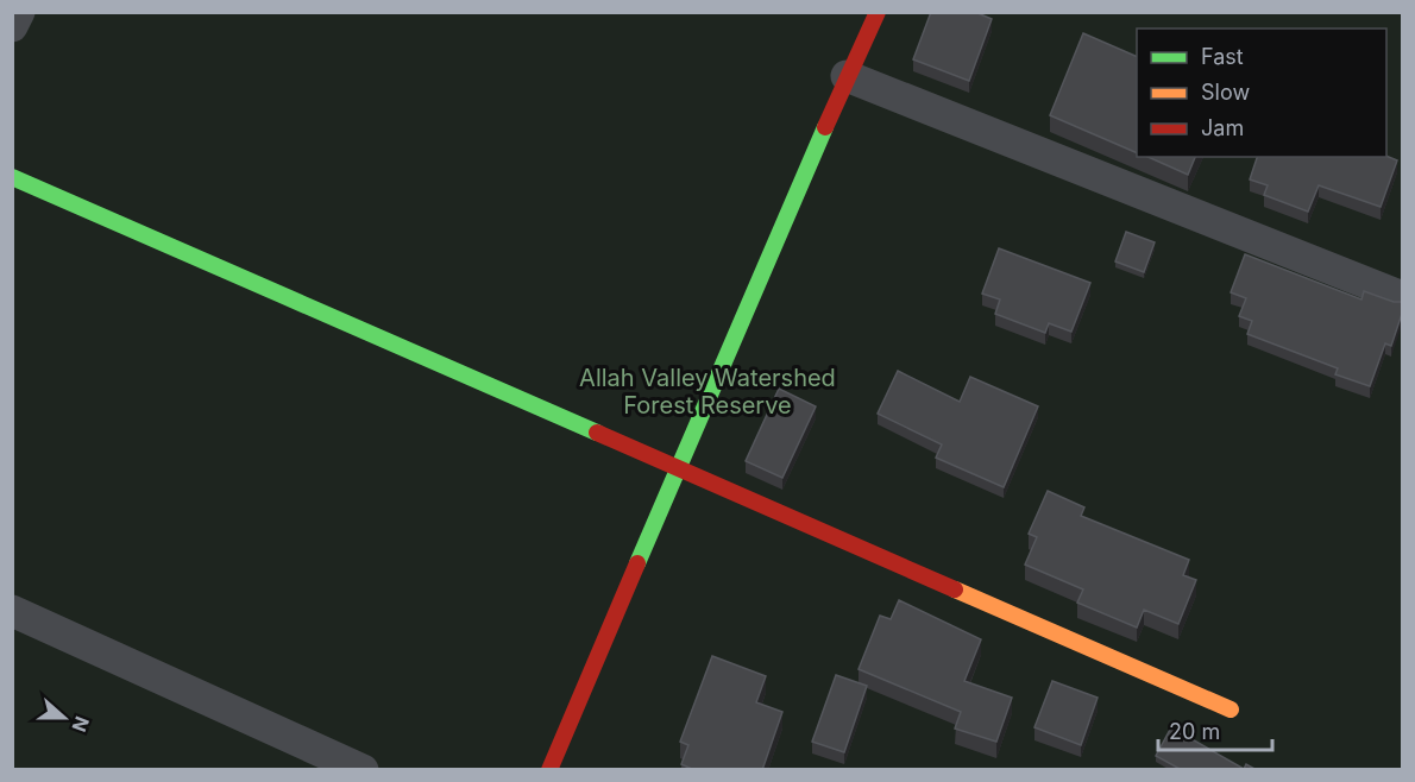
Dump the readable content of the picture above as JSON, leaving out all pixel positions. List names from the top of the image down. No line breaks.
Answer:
{"parks":["Allah Valley Watershed Forest Reserve"],"legend":["Fast","Slow","Jam"],"scale_bar":"20 m","north":"right"}
